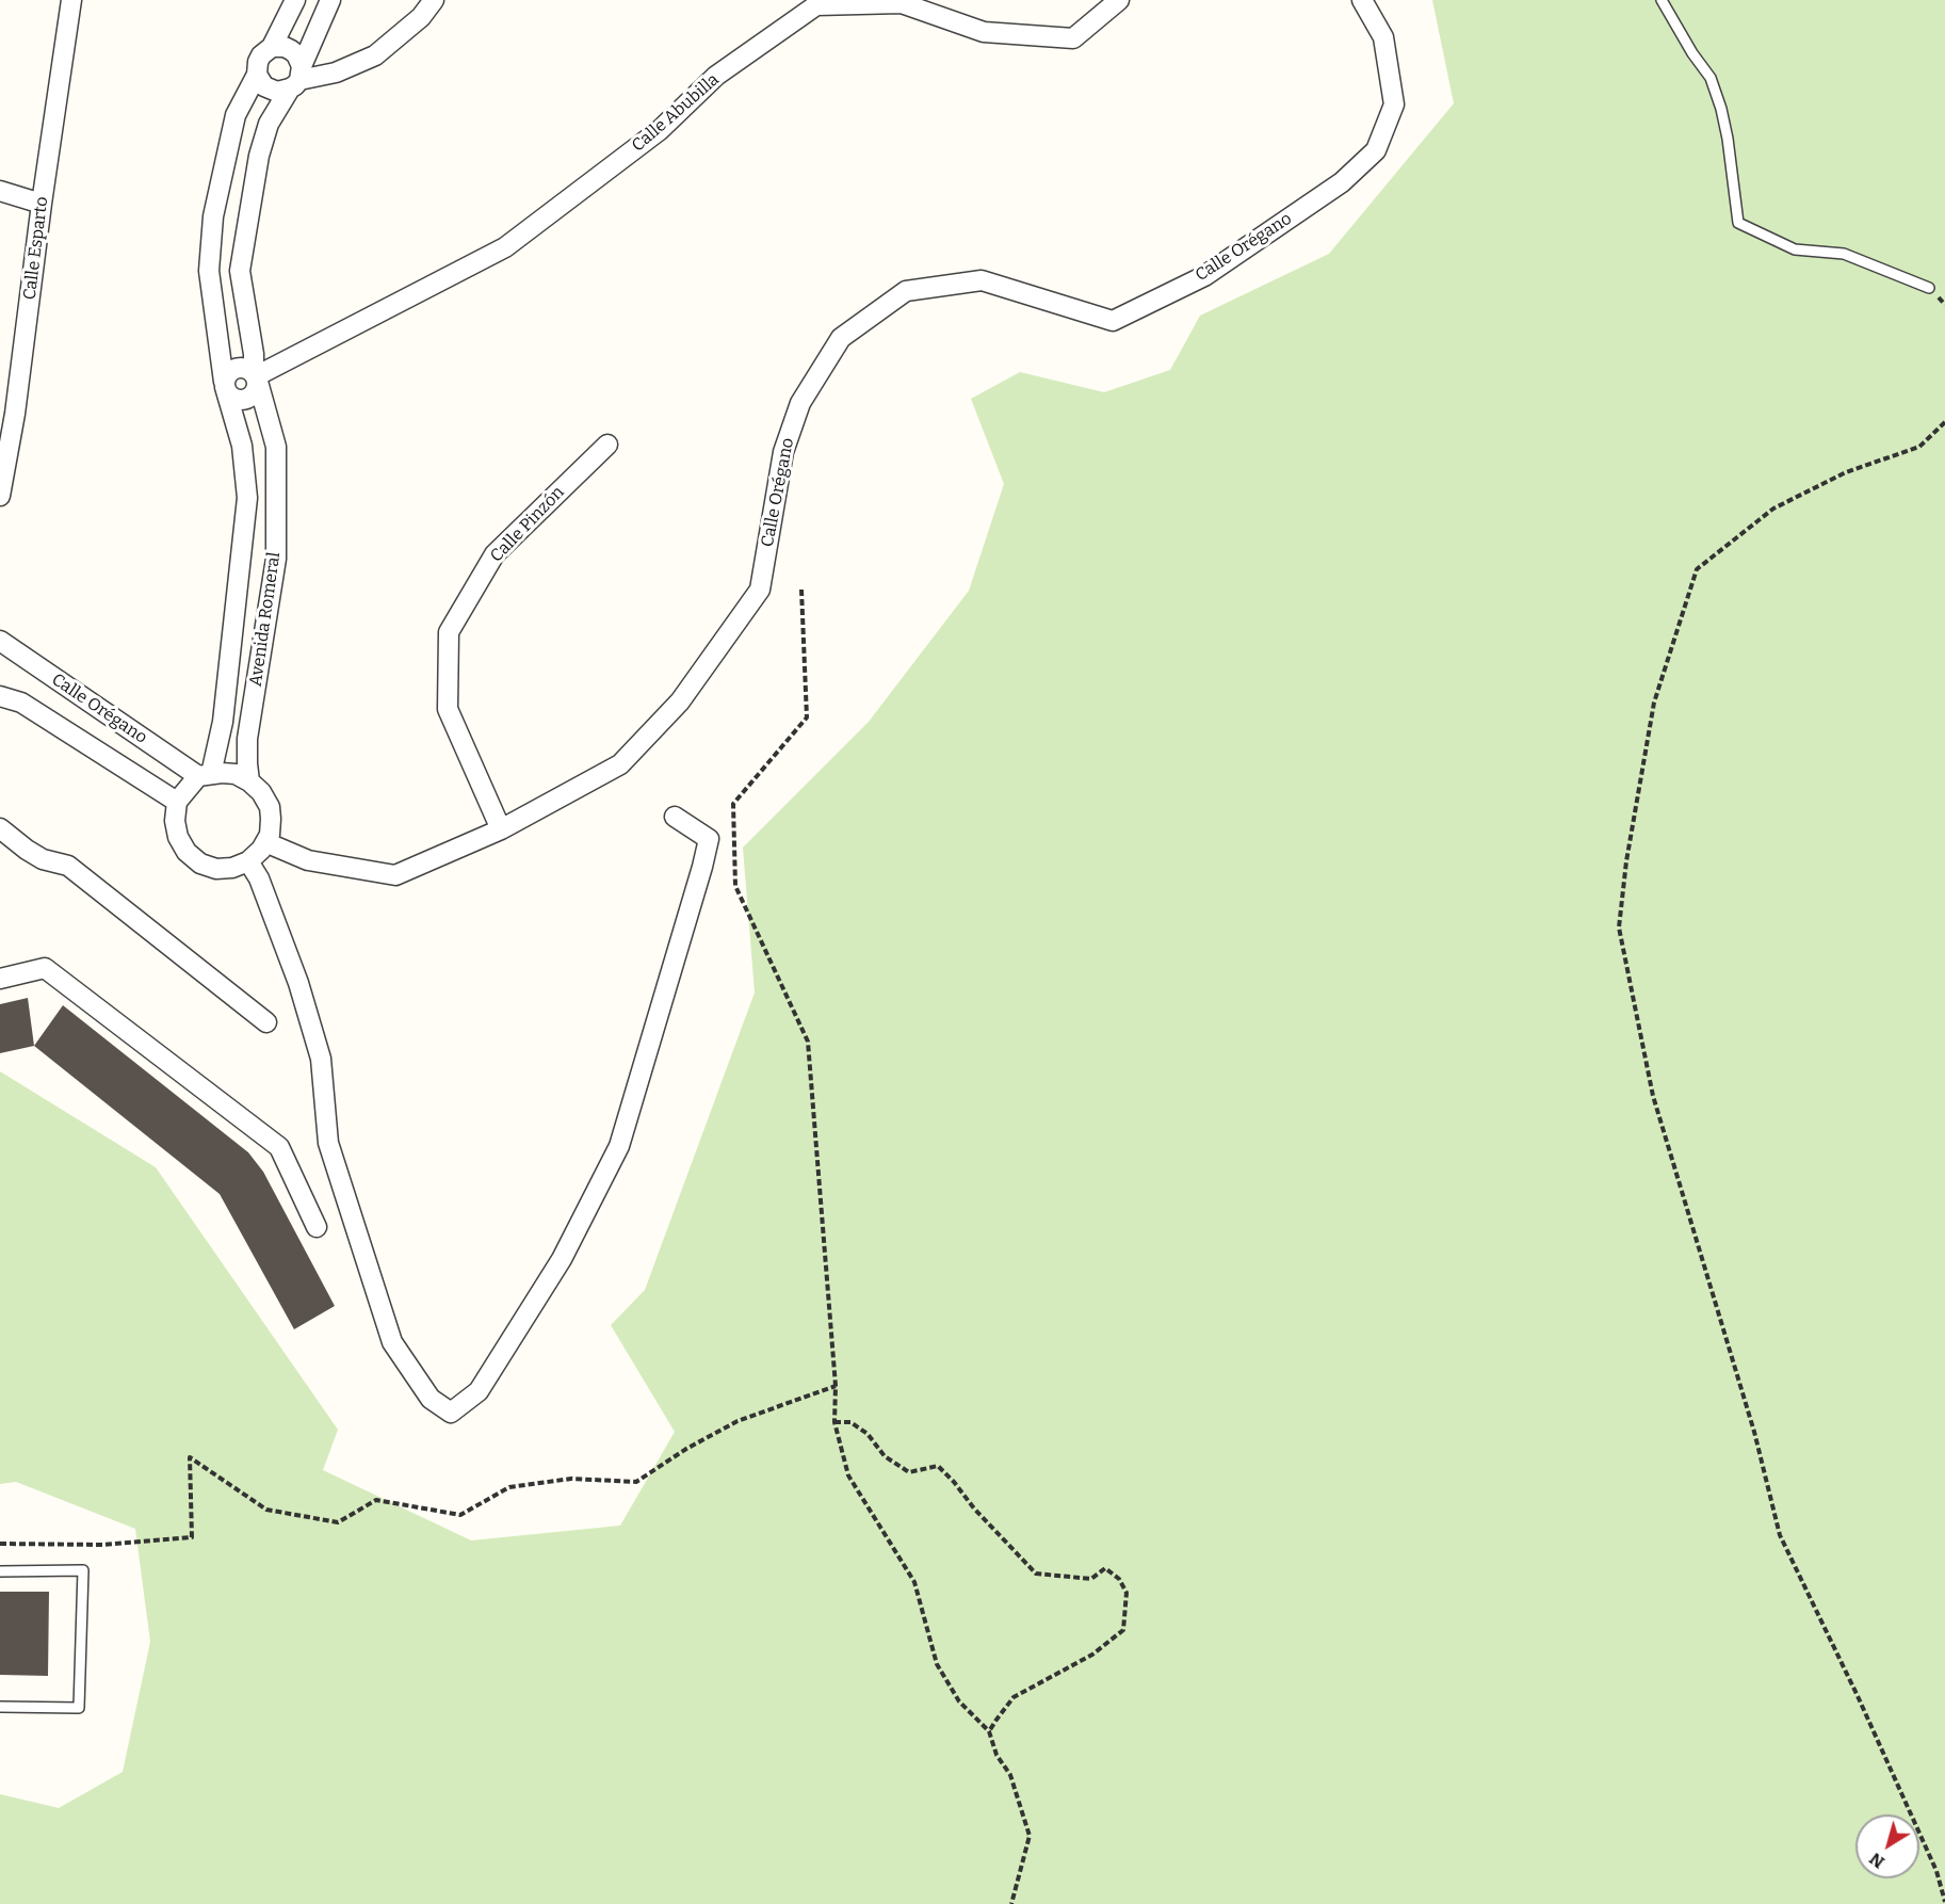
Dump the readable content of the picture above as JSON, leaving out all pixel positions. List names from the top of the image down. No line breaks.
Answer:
{"streets":{"street":["Calle Abubilla","Calle Orégano","Calle Esparto","Calle Pinzón","Avenida Romeral"]},"crossings":[["Calle Abubilla","Avenida Romeral"],["Calle Orégano","Calle Pinzón"],["Calle Orégano","Avenida Romeral"]],"north":"bottom left"}
